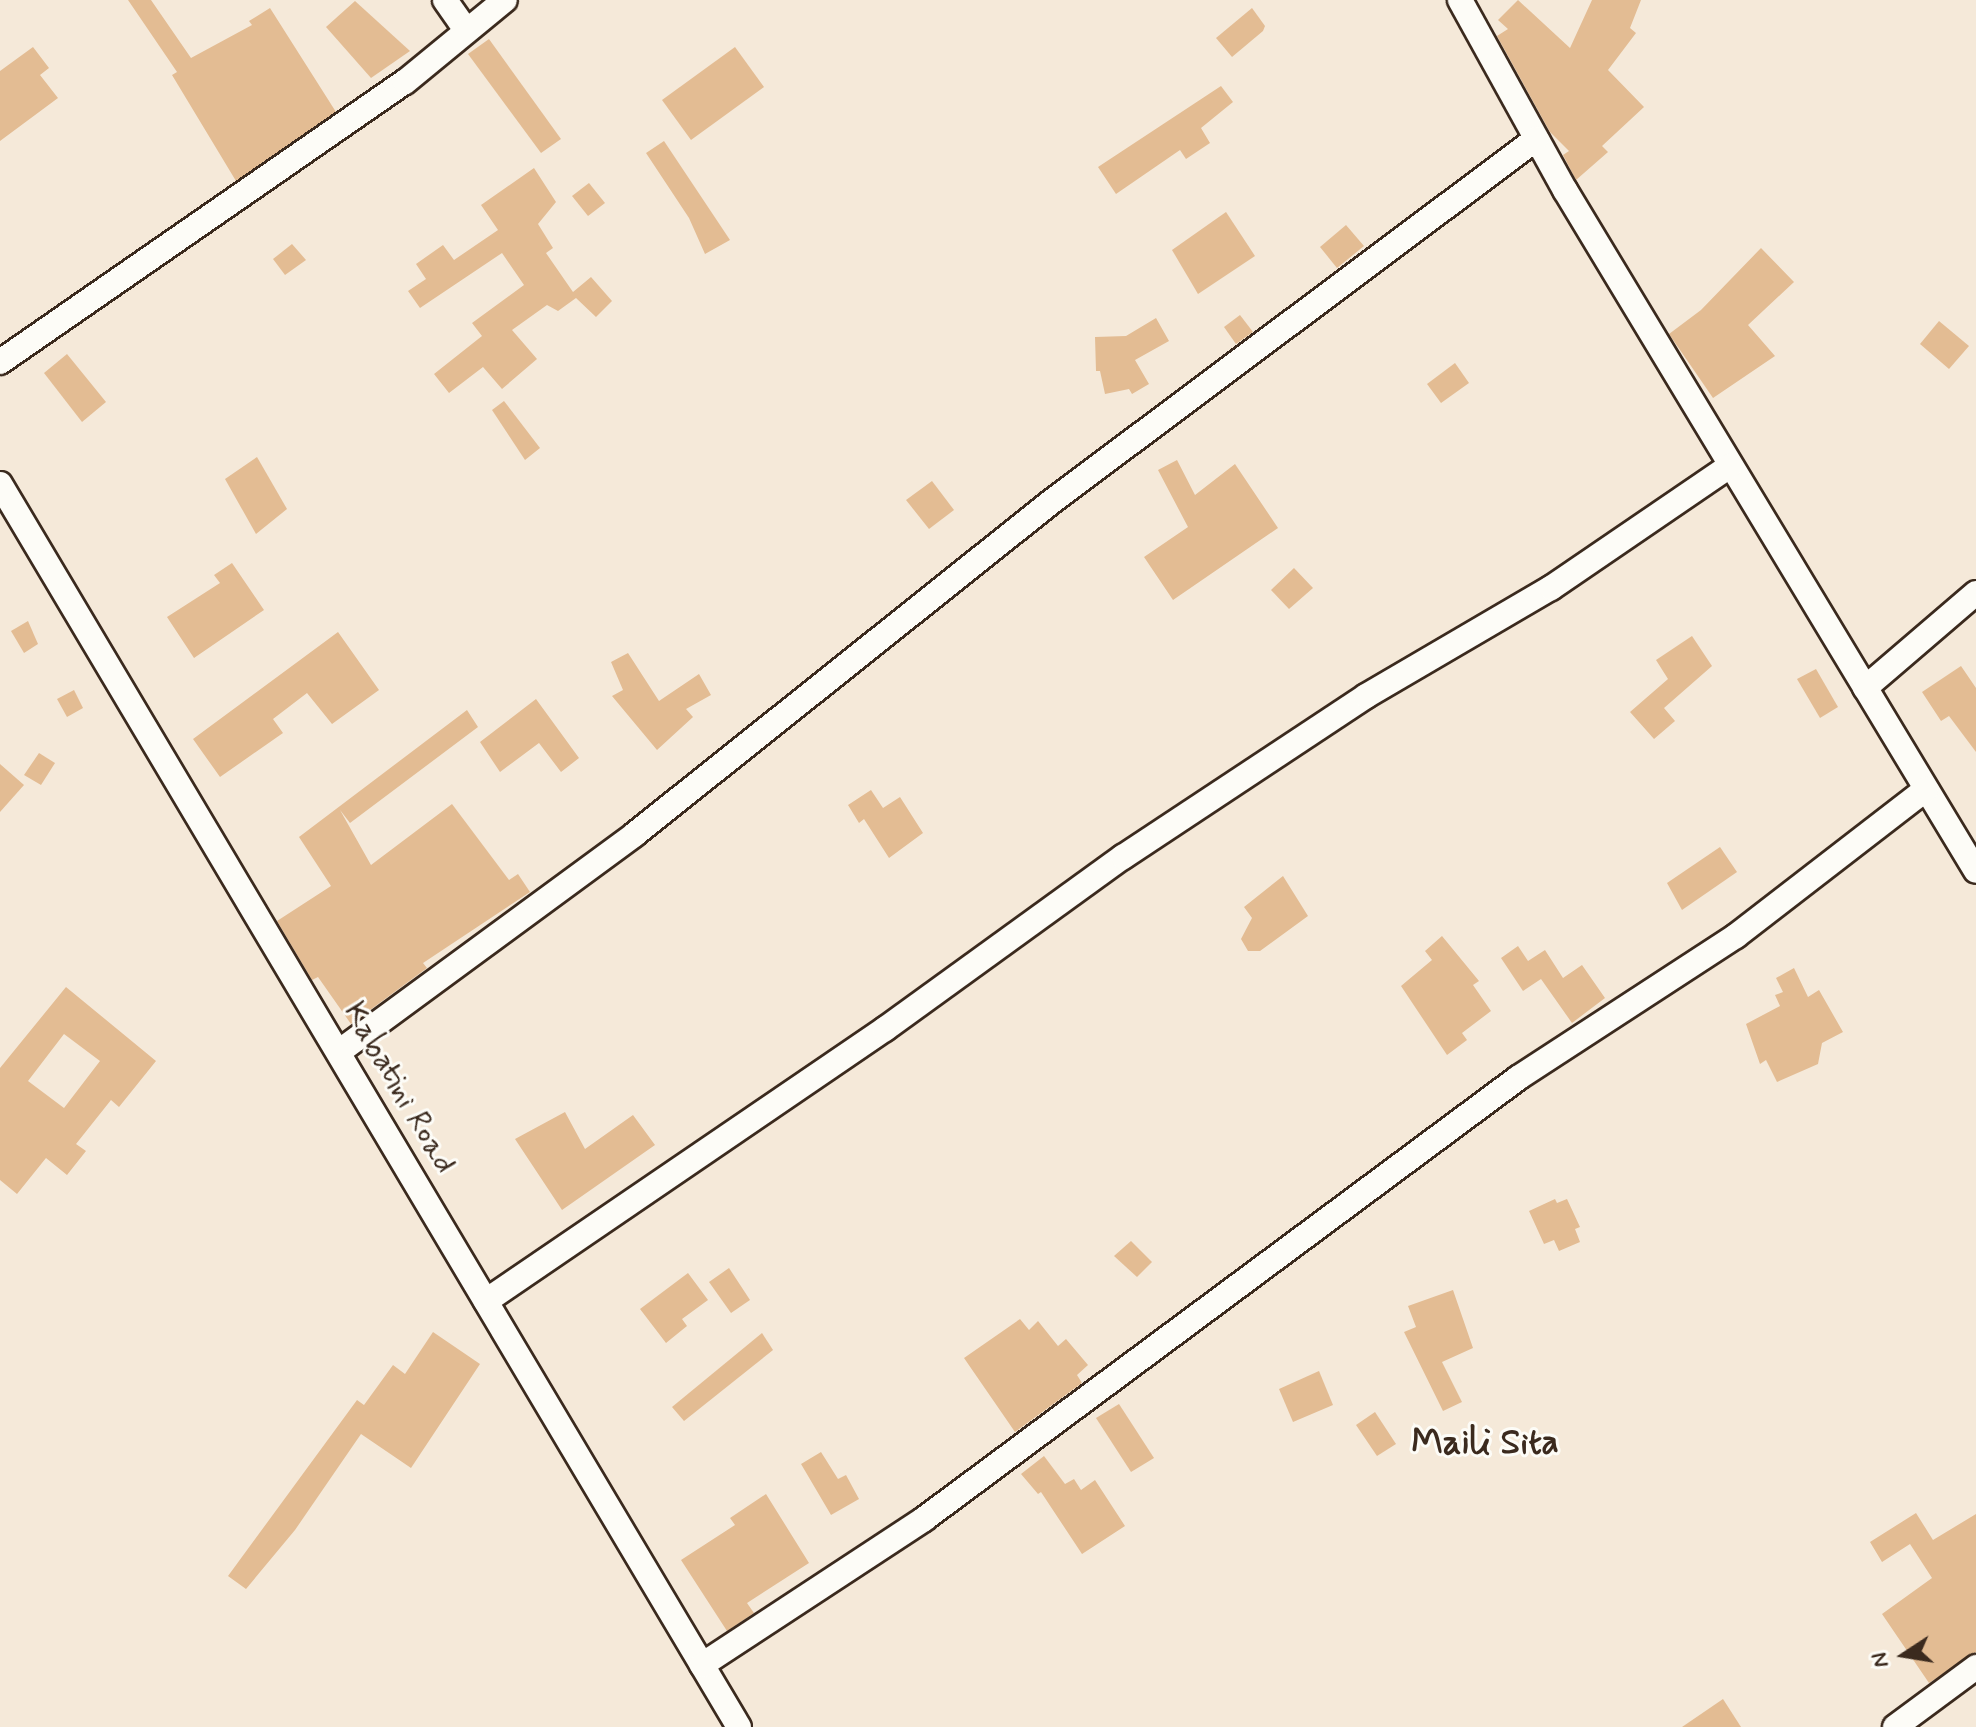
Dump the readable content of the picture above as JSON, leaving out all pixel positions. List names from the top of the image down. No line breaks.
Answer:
{"streets":{"street":["Kabatini Road"]},"districts":["Maili Sita"],"north":"left"}
